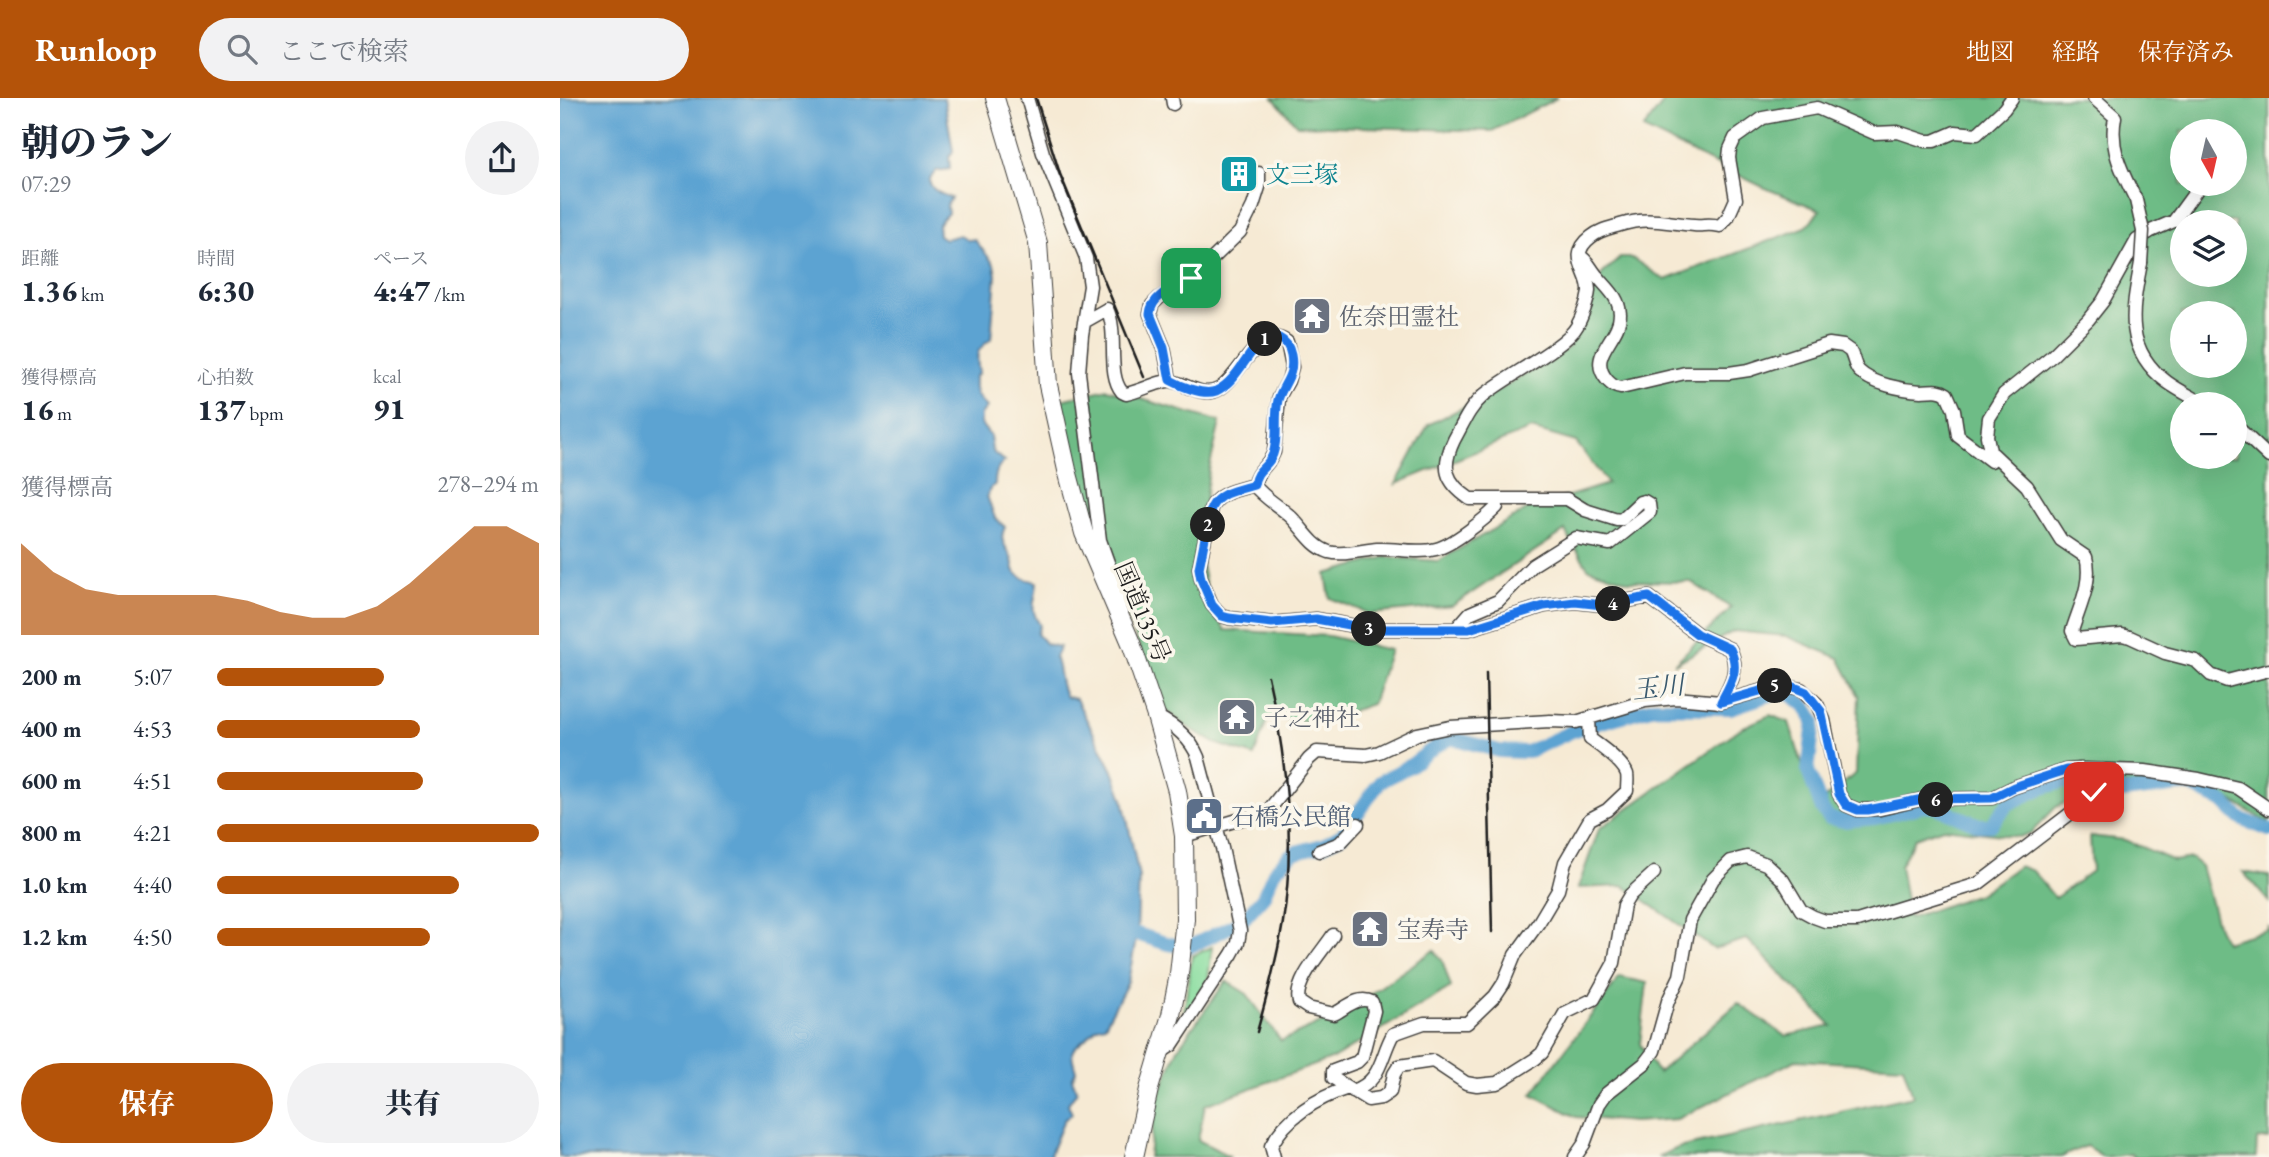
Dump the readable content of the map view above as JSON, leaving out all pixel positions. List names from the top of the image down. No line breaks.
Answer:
{"streets":{"highway":["国道135号"]},"water":["玉川"],"places":{"building":["文三塚"],"temple":["佐奈田霊社","子之神社","宝寿寺"],"public building":["石橋公民館"]},"north":"bottom","page":{"header":"Runloop","search":"ここで検索","nav":["地図","経路","保存済み"],"heading":["朝のラン","07:29"],"map_buttons":["+","−"],"stats":[["距離","1.36 km"],["時間","6:30"],["ペース","4:47 /km"],["獲得標高","16 m"],["心拍数","137 bpm"],["kcal","91"]],"pins":["1","2","4","3","5","6"],"chart":["獲得標高","278–294 m"],"list":[{"name":"200 m","note":"5:07"},{"name":"400 m","note":"4:53"},{"name":"600 m","note":"4:51"},{"name":"800 m","note":"4:21"},{"name":"1.0 km","note":"4:40"},{"name":"1.2 km","note":"4:50"}],"buttons":["保存","共有"]}}
